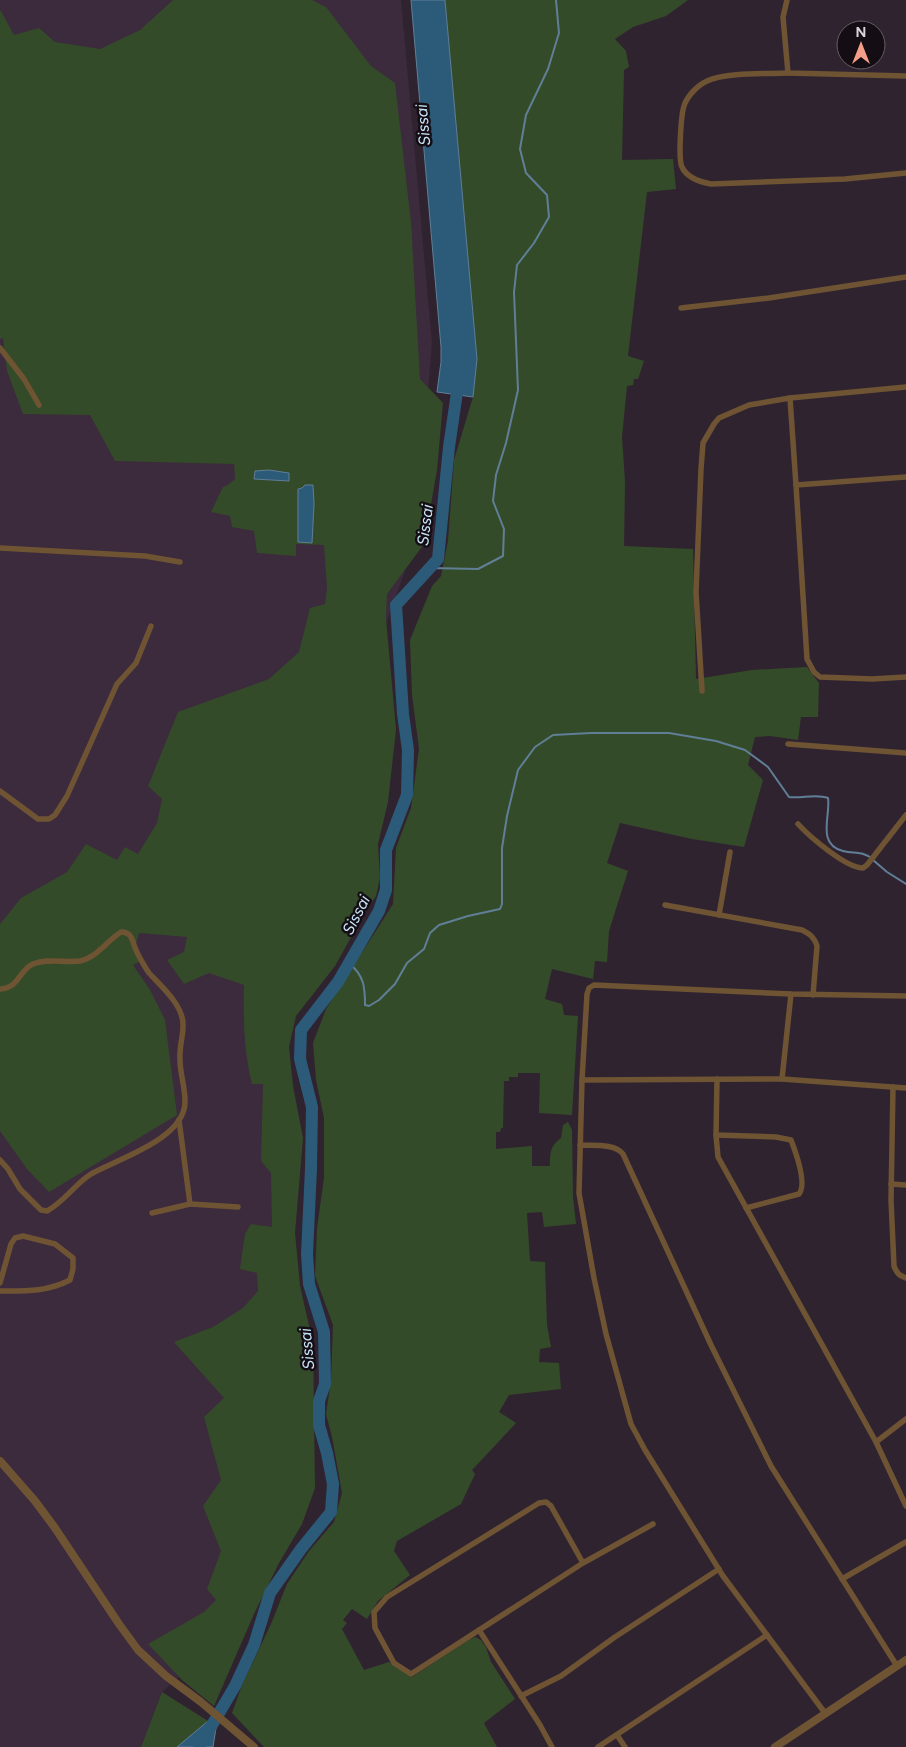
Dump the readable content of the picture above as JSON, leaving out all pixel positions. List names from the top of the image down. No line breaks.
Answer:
{"water":["Sissai"],"north":"top"}
